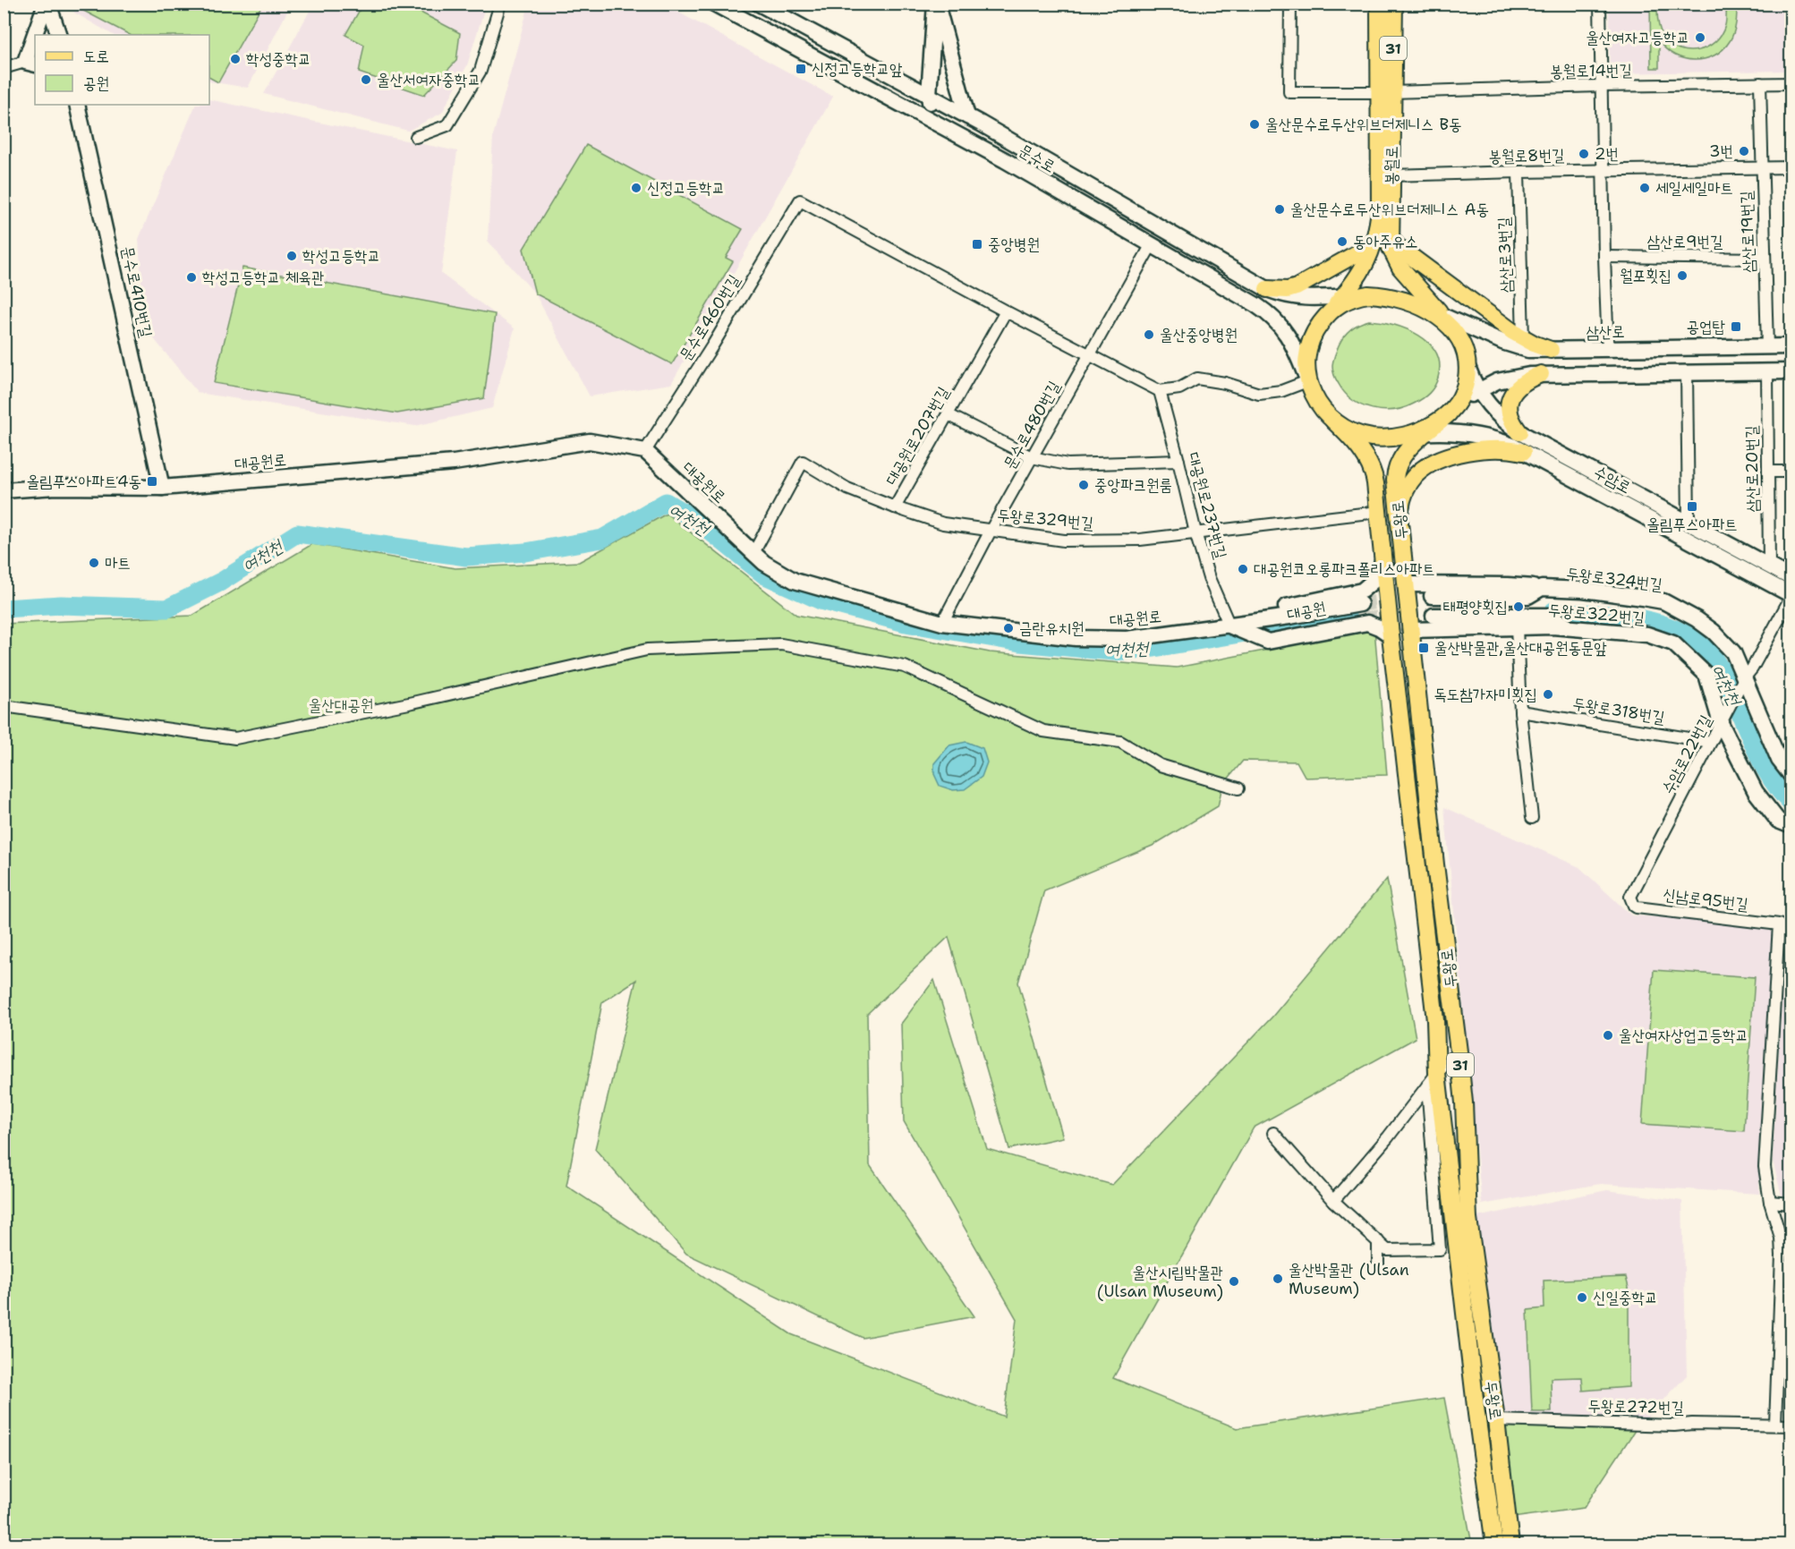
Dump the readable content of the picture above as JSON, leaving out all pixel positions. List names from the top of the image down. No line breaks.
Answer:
{"streets":{"main road":["31","봉월로","두왕로"],"street":["봉월로14번길","봉월로8번길","문수로","삼산로19번길","삼산로9번길","삼산로3번길","문수로410번길","문수로460번길","삼산로","문수로480번길","대공원로207번길","대공원로","삼산로20번길","수암로","대공원로237번길","두왕로329번길","두왕로324번길","두왕로322번길","두왕로318번길","수암로22번길","신남로95번길","두왕로272번길"]},"crossings":[["봉월로14번길","봉월로"],["봉월로14번길","삼산로19번길"],["봉월로8번길","봉월로"],["봉월로8번길","삼산로19번길"],["봉월로8번길","삼산로3번길"],["문수로","봉월로"],["문수로","삼산로"],["문수로","문수로480번길"],["문수로","수암로"],["문수로","두왕로"],["봉월로","삼산로"],["봉월로","수암로"],["봉월로","두왕로"],["삼산로19번길","삼산로9번길"],["삼산로19번길","삼산로"],["문수로410번길","대공원로"],["문수로460번길","대공원로207번길"],["문수로460번길","대공원로"],["삼산로","수암로"],["삼산로","두왕로"],["문수로480번길","대공원로"],["문수로480번길","두왕로329번길"],["대공원로207번길","대공원로"],["대공원로207번길","두왕로329번길"],["대공원로","대공원로237번길"],["삼산로20번길","수암로"],["수암로","두왕로"],["수암로","수암로22번길"],["대공원로237번길","두왕로329번길"],["두왕로","두왕로324번길"],["두왕로","두왕로322번길"],["두왕로","두왕로272번길"],["두왕로324번길","수암로22번길"],["두왕로322번길","수암로22번길"],["두왕로318번길","수암로22번길"],["수암로22번길","신남로95번길"]],"water":["여천천"],"parks":["울산대공원"],"places":{"other":["울산여자고등학교","학성중학교","울산서여자중학교","울산문수로두산위브더제니스 B동","3번","2번","신정고등학교","세일세일마트","울산문수로두산위브더제니스 A동","동아주유소","학성고등학교","월포횟집","학성고등학교 체육관","울산중앙병원","중앙파크원룸","마트","대공원코오롱파크폴리스아파트","태평양횟집","금란유치원","독도참가자미횟집","울산여자상업고등학교","울산박물관 (Ulsan Museum)","울산시립박물관 (Ulsan Museum)","신일중학교"],"transit":["신정고등학교앞","중앙병원","공업탑","올림푸스아파트4동","올림푸스아파트","울산박물관,울산대공원동문앞"]},"legend":["도로","공원"]}
